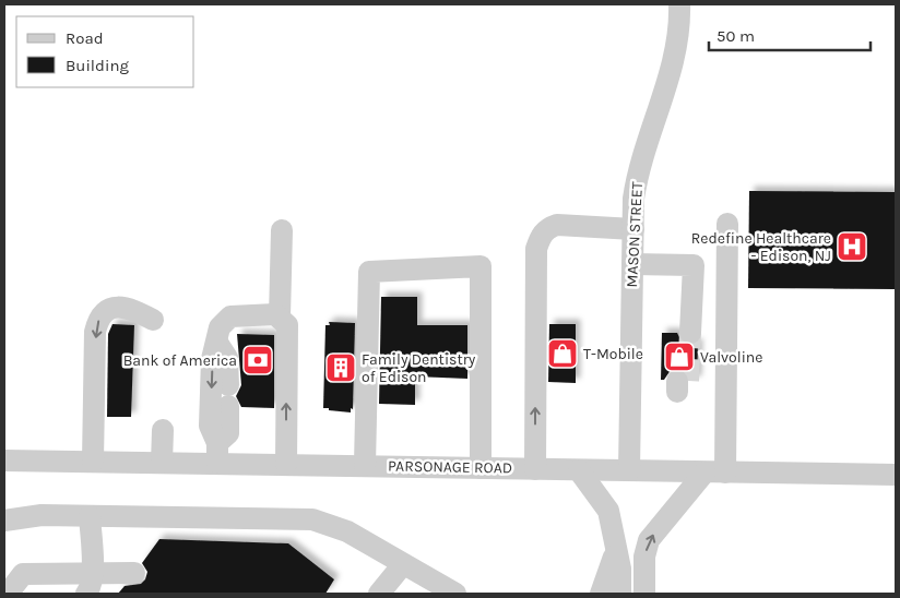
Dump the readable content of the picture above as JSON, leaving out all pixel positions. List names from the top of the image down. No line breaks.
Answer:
{"streets":{"street":["MASON STREET","PARSONAGE ROAD"]},"crossings":[["MASON STREET","PARSONAGE ROAD"]],"places":{"hospital":["Redefine Healthcare - Edison, NJ"],"shop":["T-Mobile","Valvoline"],"bank":["Bank of America"],"building":["Family Dentistry of Edison"]},"legend":["Road","Building"],"scale_bar":"50 m"}
